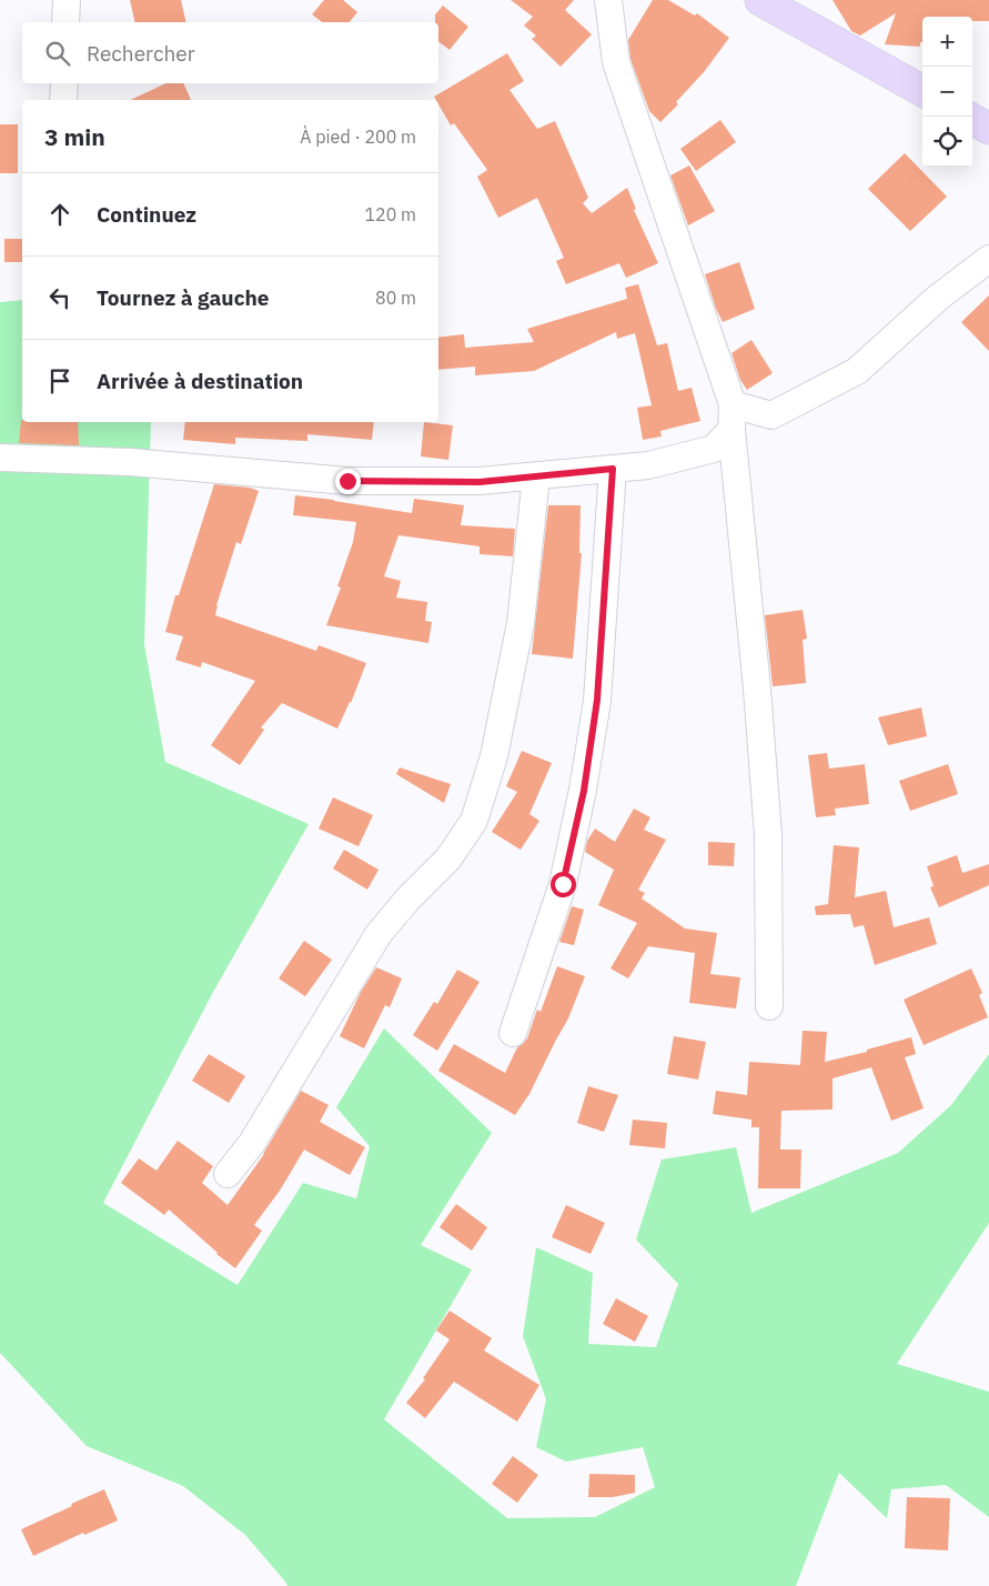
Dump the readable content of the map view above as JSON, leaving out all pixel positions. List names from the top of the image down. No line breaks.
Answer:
{"page":{"map_buttons":["+","−"],"search":"Rechercher","heading":["3 min","À pied · 200 m"],"list":[["Continuez","120 m"],["Tournez à gauche","80 m"],"Arrivée à destination"]}}
